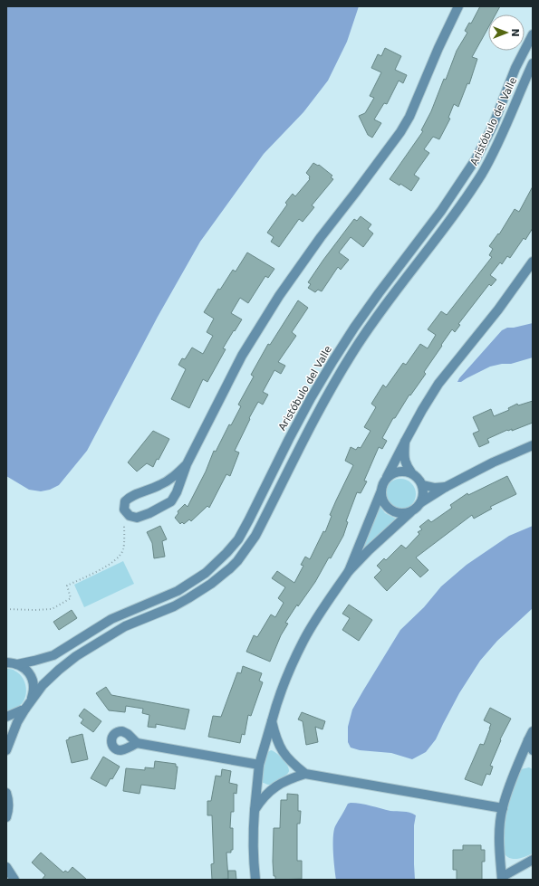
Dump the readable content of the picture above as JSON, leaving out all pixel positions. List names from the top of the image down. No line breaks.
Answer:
{"streets":{"street":["Aristóbulo del Valle"]},"north":"right"}
